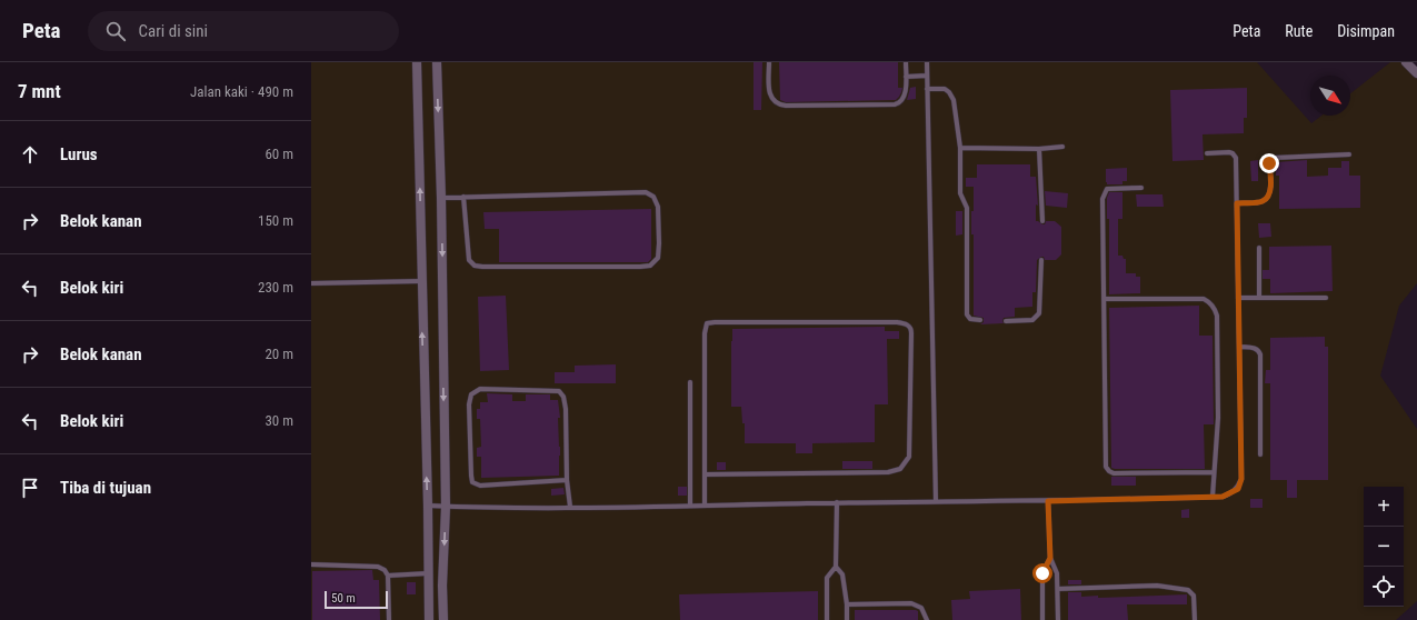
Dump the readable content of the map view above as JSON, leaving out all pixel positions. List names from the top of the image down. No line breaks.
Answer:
{"scale_bar":"50 m","north":"bottom right","page":{"header":"Peta","search":"Cari di sini","nav":["Peta","Rute","Disimpan"],"heading":["7 mnt","Jalan kaki · 490 m"],"list":[["Lurus","60 m"],["Belok kanan","150 m"],["Belok kiri","230 m"],["Belok kanan","20 m"],["Belok kiri","30 m"],"Tiba di tujuan"],"map_buttons":["+","−"],"scale":"50 m"}}
